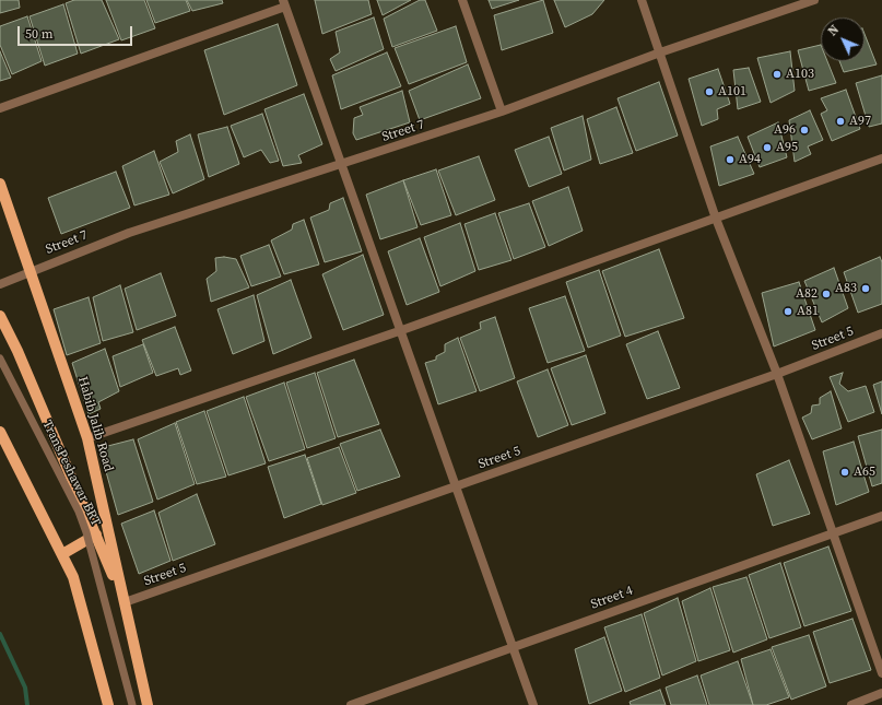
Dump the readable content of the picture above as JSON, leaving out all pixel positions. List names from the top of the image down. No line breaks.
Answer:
{"streets":{"main road":["Habib Jalib Road"],"street":["Street 7","Street 5","Street 4"],"lane":["TransPeshawar BRT"]},"crossings":[["Street 7","Habib Jalib Road"],["Street 5","Habib Jalib Road"]],"places":["A103","A101","A97","A96","A95","A94","A83","A82","A81","A65"],"scale_bar":"50 m","north":"top left"}
